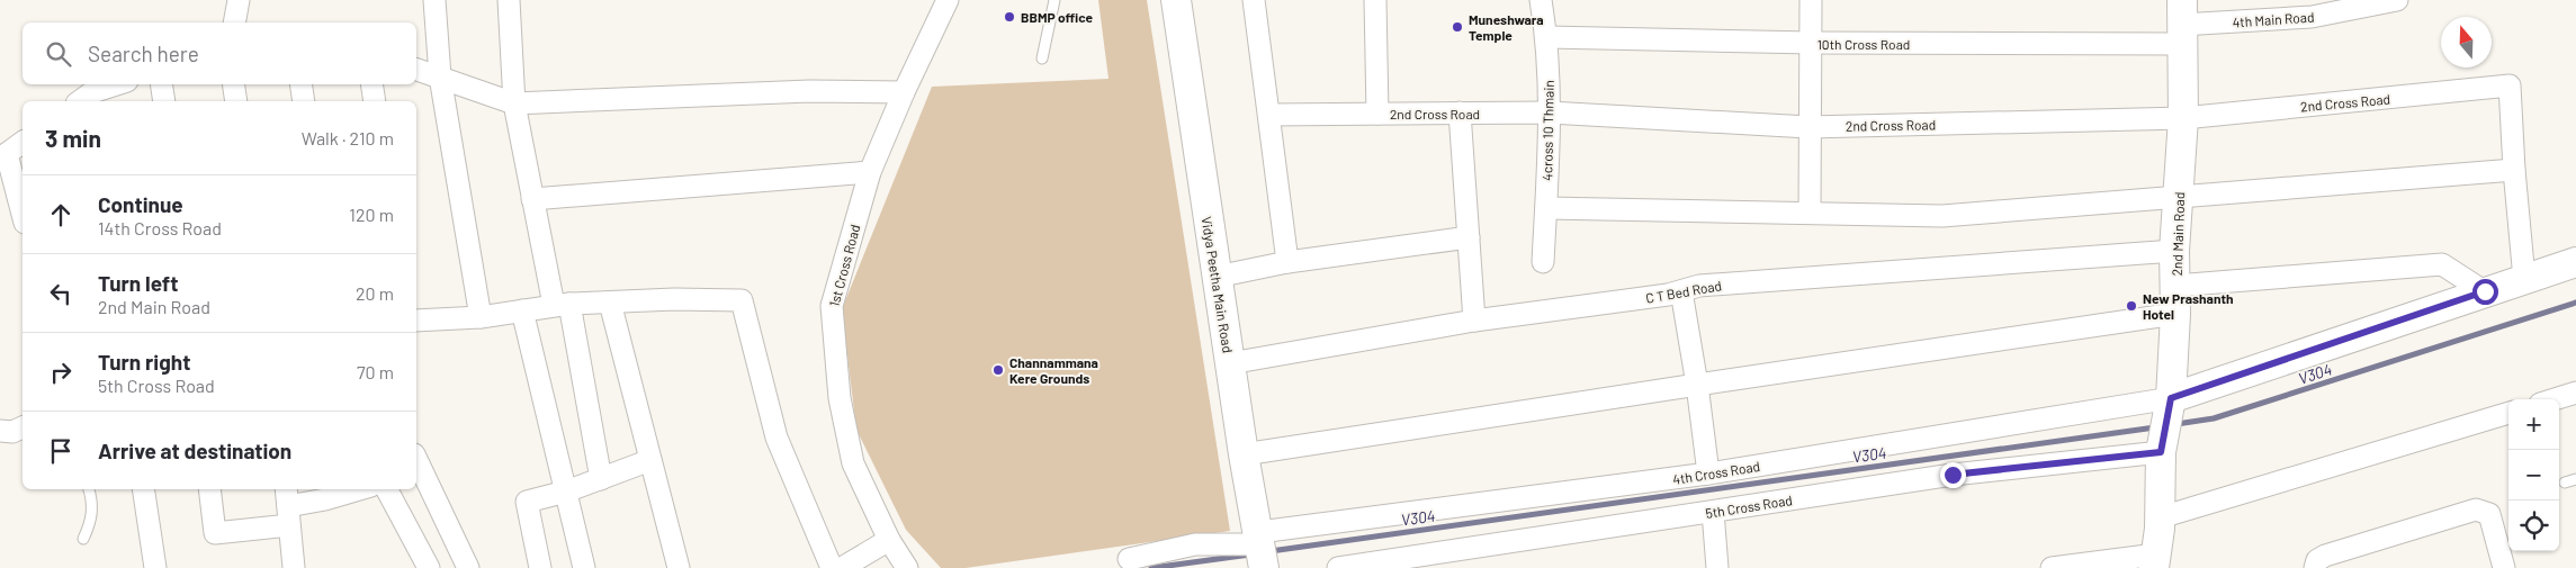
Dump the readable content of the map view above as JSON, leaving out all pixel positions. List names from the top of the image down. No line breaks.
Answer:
{"streets":{"main road":["2nd Main Road","Vidya Peetha Main Road"],"street":["4th Main Road","10th Cross Road","2nd Cross Road","4cross 10 Thmain","1st Cross Road","C T Bed Road","4th Cross Road","5th Cross Road"]},"crossings":[["4th Main Road","10th Cross Road"],["4th Main Road","2nd Main Road"],["10th Cross Road","4cross 10 Thmain"],["10th Cross Road","2nd Main Road"],["2nd Cross Road","4cross 10 Thmain"],["2nd Cross Road","2nd Main Road"],["2nd Main Road","C T Bed Road"],["2nd Main Road","4th Cross Road"],["2nd Main Road","5th Cross Road"],["Vidya Peetha Main Road","C T Bed Road"],["Vidya Peetha Main Road","4th Cross Road"],["4th Cross Road","5th Cross Road"]],"water":["V304"],"places":["BBMP office","Muneshwara Temple","New Prashanth Hotel","Channammana Kere Grounds"],"north":"top","page":{"search":"Search here","heading":["3 min","Walk · 210 m"],"list":[["Continue","14th Cross Road","120 m"],["Turn left","2nd Main Road","20 m"],["Turn right","5th Cross Road","70 m"],"Arrive at destination"],"map_buttons":["+","−"]}}
